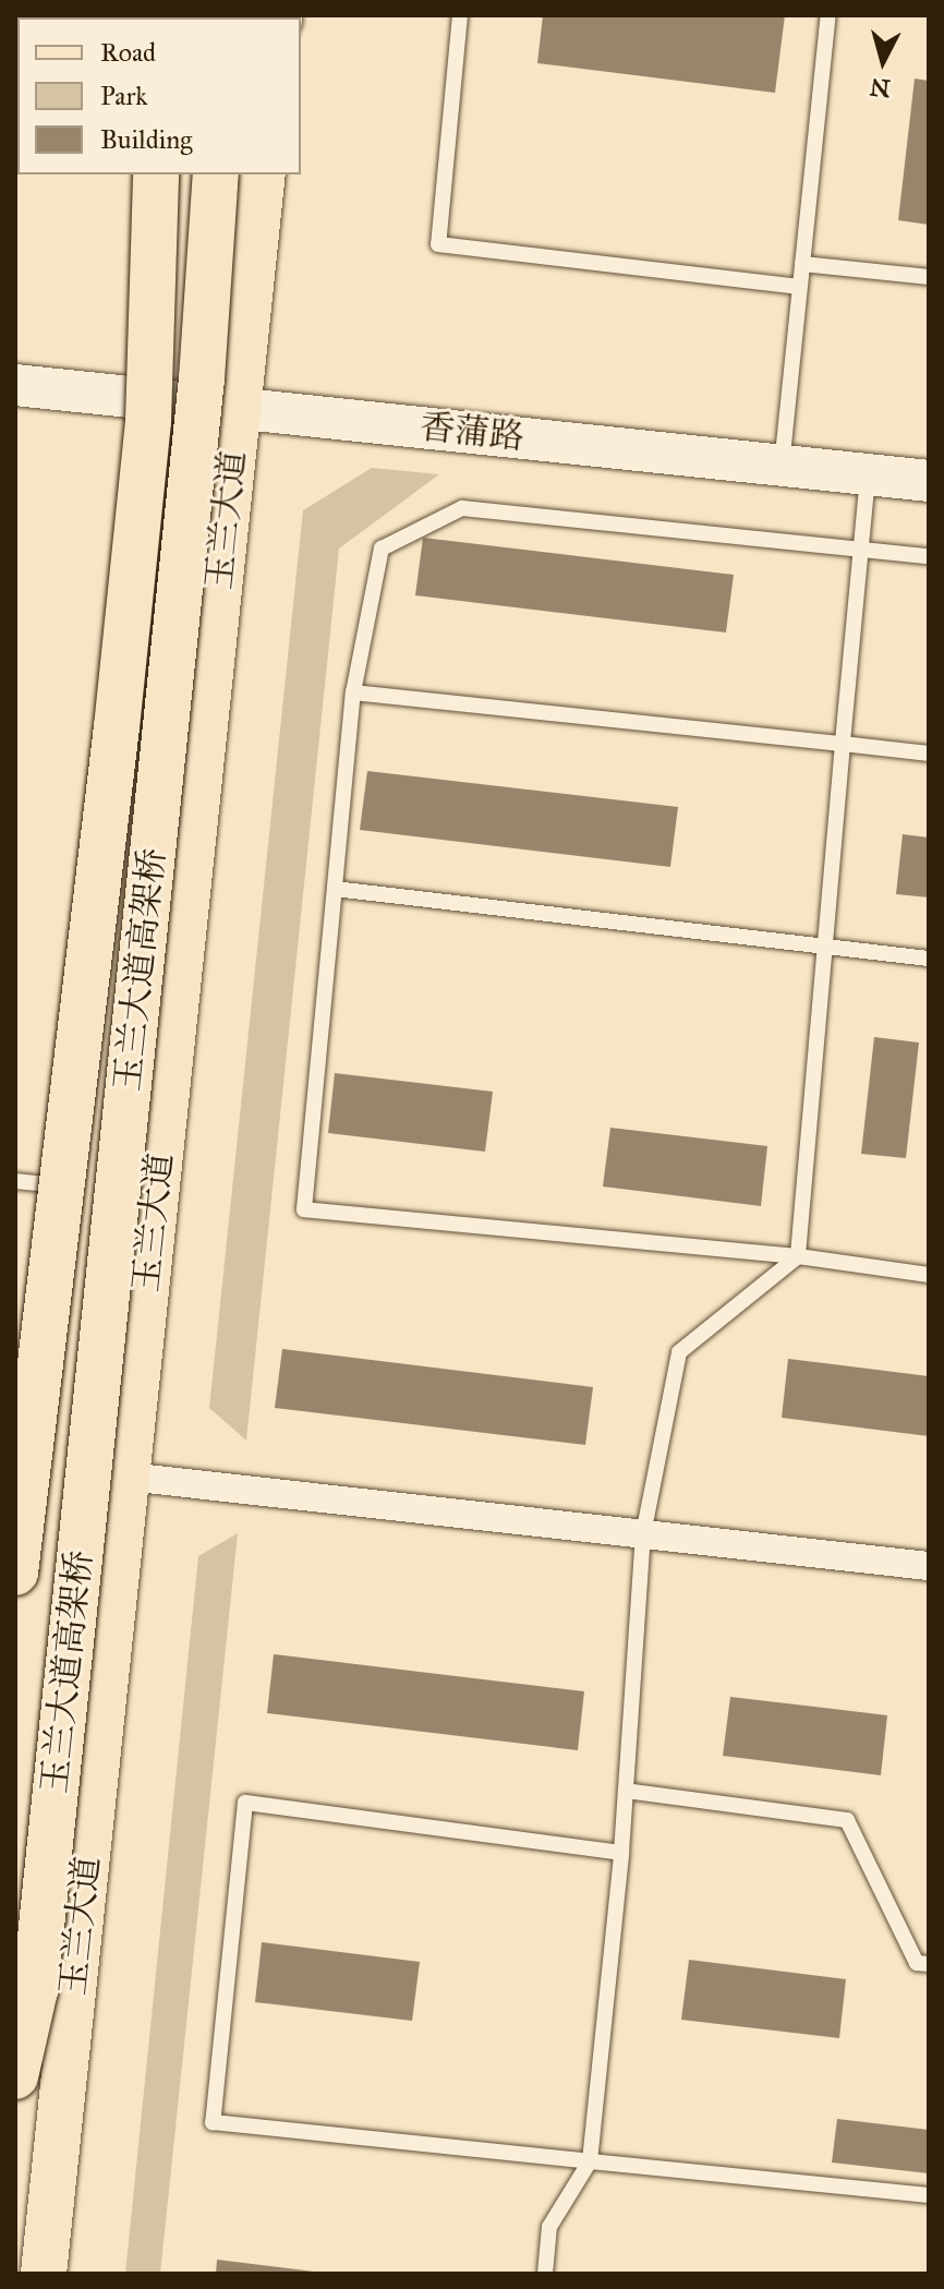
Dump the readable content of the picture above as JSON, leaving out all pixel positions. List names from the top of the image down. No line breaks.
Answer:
{"streets":{"main road":["玉兰大道","玉兰大道高架桥"],"street":["香蒲路"]},"crossings":[["香蒲路","玉兰大道"]],"legend":["Road","Park","Building"],"north":"bottom"}
